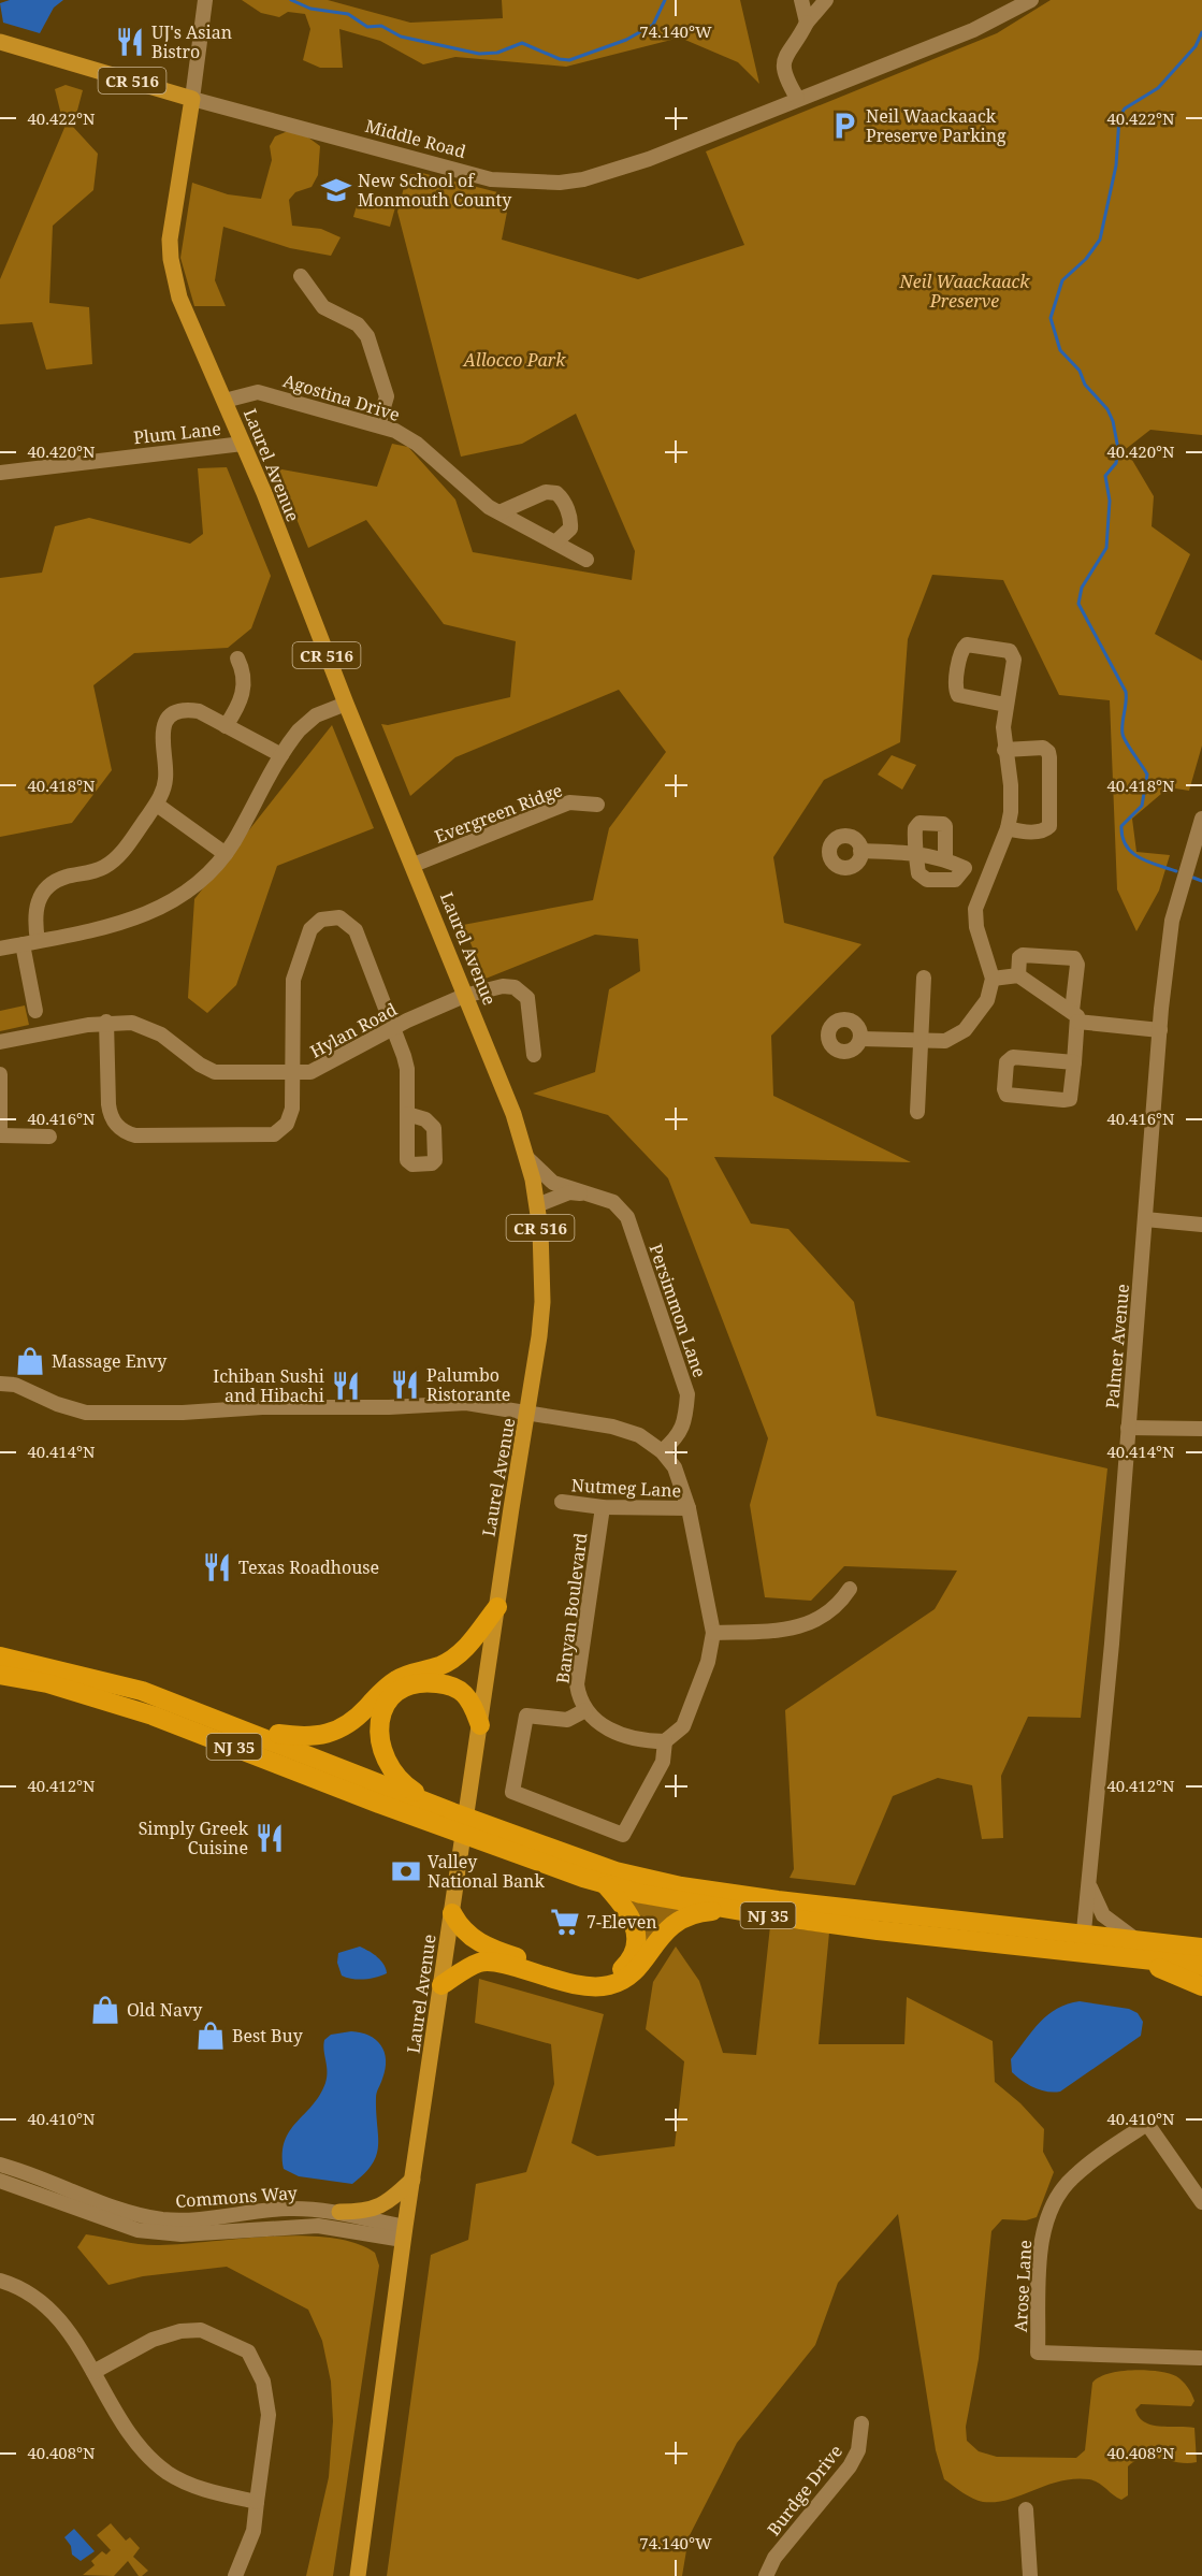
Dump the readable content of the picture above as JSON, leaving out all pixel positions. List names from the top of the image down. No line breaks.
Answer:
{"streets":{"highway":["NJ 35"],"main road":["CR 516","Middle Road","Laurel Avenue"],"street":["Agostina Drive","Plum Lane","Evergreen Ridge","Hylan Road","Persimmon Lane","Palmer Avenue","Nutmeg Lane","Banyan Boulevard","Commons Way","Arose Lane","Burdge Drive"]},"crossings":[["Middle Road","Laurel Avenue"],["Agostina Drive","Laurel Avenue"],["Plum Lane","Laurel Avenue"],["Laurel Avenue","Evergreen Ridge"],["Laurel Avenue","Hylan Road"],["Laurel Avenue","Persimmon Lane"],["Laurel Avenue","NJ 35"],["Laurel Avenue","Commons Way"],["Palmer Avenue","NJ 35"],["Nutmeg Lane","Banyan Boulevard"]],"parks":["Neil Waackaack Preserve","Allocco Park"],"places":{"restaurant":["UJ's Asian Bistro","Palumbo Ristorante","Ichiban Sushi and Hibachi","Texas Roadhouse","Simply Greek Cuisine"],"parking":["Neil Waackaack Preserve Parking"],"school or university":["New School of Monmouth County"],"shop":["Massage Envy","Old Navy","Best Buy"],"bank":["Valley National Bank"],"supermarket":["7-Eleven"]},"coordinates":["74.140°W","40.422°N","40.420°N","40.418°N","40.416°N","40.414°N","40.412°N","40.410°N","40.408°N"]}
